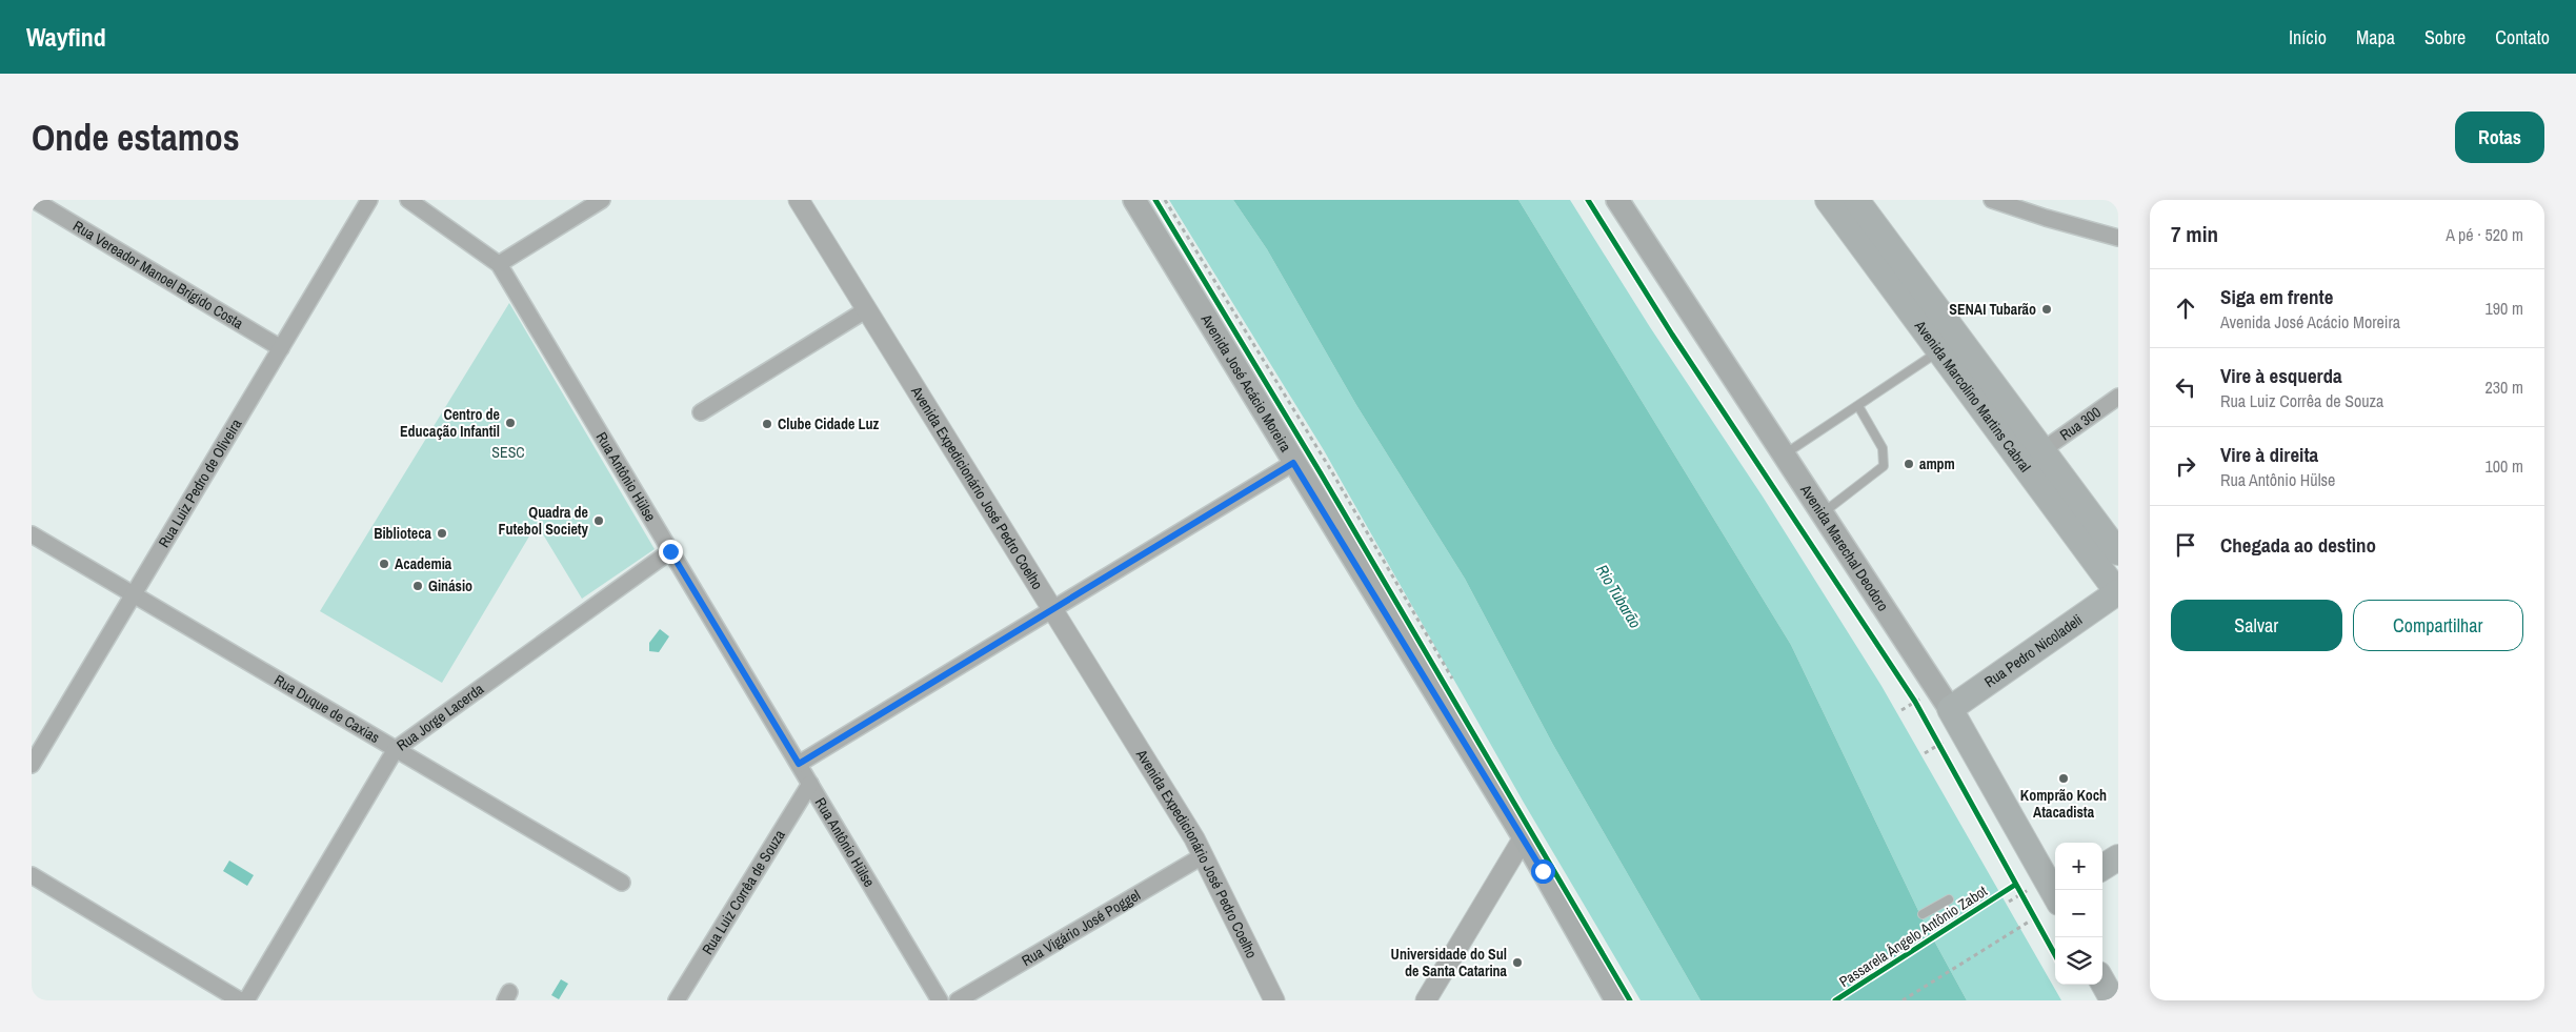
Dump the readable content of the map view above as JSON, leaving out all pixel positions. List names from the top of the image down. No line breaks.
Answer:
{"streets":{"main road":["Avenida José Acácio Moreira","Avenida Marcolino Martins Cabral","Avenida Marechal Deodoro","Rua Pedro Nicoladeli"],"street":["Rua Vereador Manoel Brígido Costa","Rua 300","Rua Antônio Hülse","Rua Luiz Pedro de Oliveira","Avenida Expedicionário José Pedro Coelho","Rua Duque de Caxias","Rua Jorge Lacerda","Rua Luiz Corrêa de Souza","Rua Vigário José Poggel"],"cycle path":["Passarela Ângelo Antônio Zabot"]},"crossings":[["Rua Vereador Manoel Brígido Costa","Rua Luiz Pedro de Oliveira"],["Avenida Marcolino Martins Cabral","Rua 300"],["Avenida Marcolino Martins Cabral","Rua Pedro Nicoladeli"],["Rua Antônio Hülse","Rua Jorge Lacerda"],["Rua Antônio Hülse","Rua Luiz Corrêa de Souza"],["Rua Luiz Pedro de Oliveira","Rua Duque de Caxias"],["Avenida Expedicionário José Pedro Coelho","Rua Vigário José Poggel"],["Avenida Marechal Deodoro","Rua Pedro Nicoladeli"],["Rua Duque de Caxias","Rua Jorge Lacerda"]],"water":["Rio Tubarão"],"parks":["SESC"],"places":["SENAI Tubarão","Centro de Educação Infantil","Clube Cidade Luz","ampm","Quadra de Futebol Society","Biblioteca","Academia","Ginásio","Komprão Koch Atacadista","Universidade do Sul de Santa Catarina"],"page":{"header":"Wayfind","nav":["Início","Mapa","Sobre","Contato"],"buttons":["Rotas",["Salvar","Compartilhar"]],"title":"Onde estamos","heading":["7 min","A pé · 520 m"],"list":[["Siga em frente","Avenida José Acácio Moreira","190 m"],["Vire à esquerda","Rua Luiz Corrêa de Souza","230 m"],["Vire à direita","Rua Antônio Hülse","100 m"],"Chegada ao destino"],"map_buttons":["+","−"]}}
